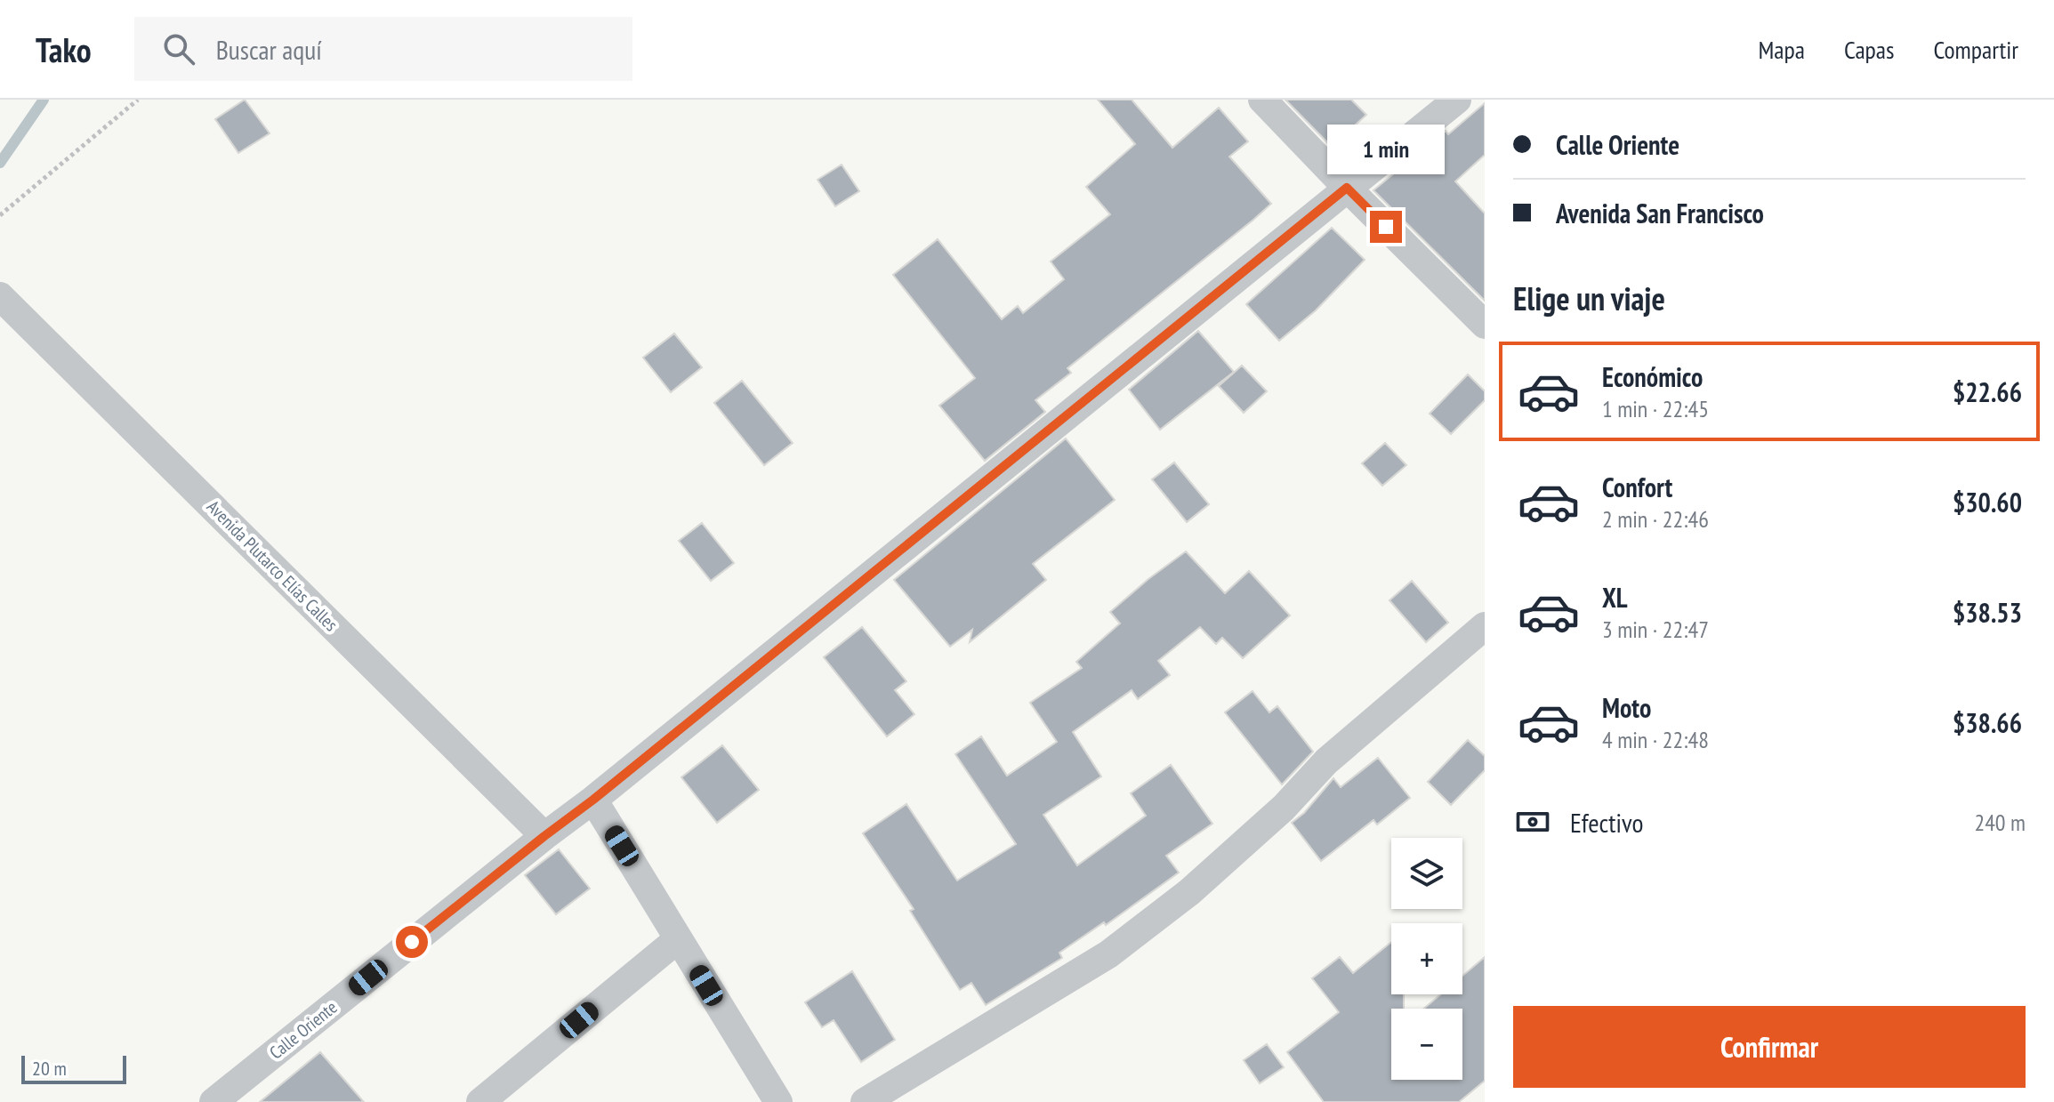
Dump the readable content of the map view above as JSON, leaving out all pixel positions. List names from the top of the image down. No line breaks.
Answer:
{"streets":{"street":["Avenida Plutarco Elías Calles","Calle Oriente"]},"crossings":[["Avenida Plutarco Elías Calles","Calle Oriente"]],"scale_bar":"20 m","page":{"header":"Tako","search":"Buscar aquí","nav":["Mapa","Capas","Compartir"],"banner":["Calle Oriente","Avenida San Francisco"],"bubble":"1 min","heading":"Elige un viaje","list":[{"name":"Económico","note":"1 min · 22:45","value":"$22.66"},{"name":"Confort","note":"2 min · 22:46","value":"$30.60"},{"name":"XL","note":"3 min · 22:47","value":"$38.53"},{"name":"Moto","note":"4 min · 22:48","value":"$38.66"}],"pay":["Efectivo","240 m"],"map_buttons":["+","−"],"buttons":"Confirmar","scale":"20 m"}}
